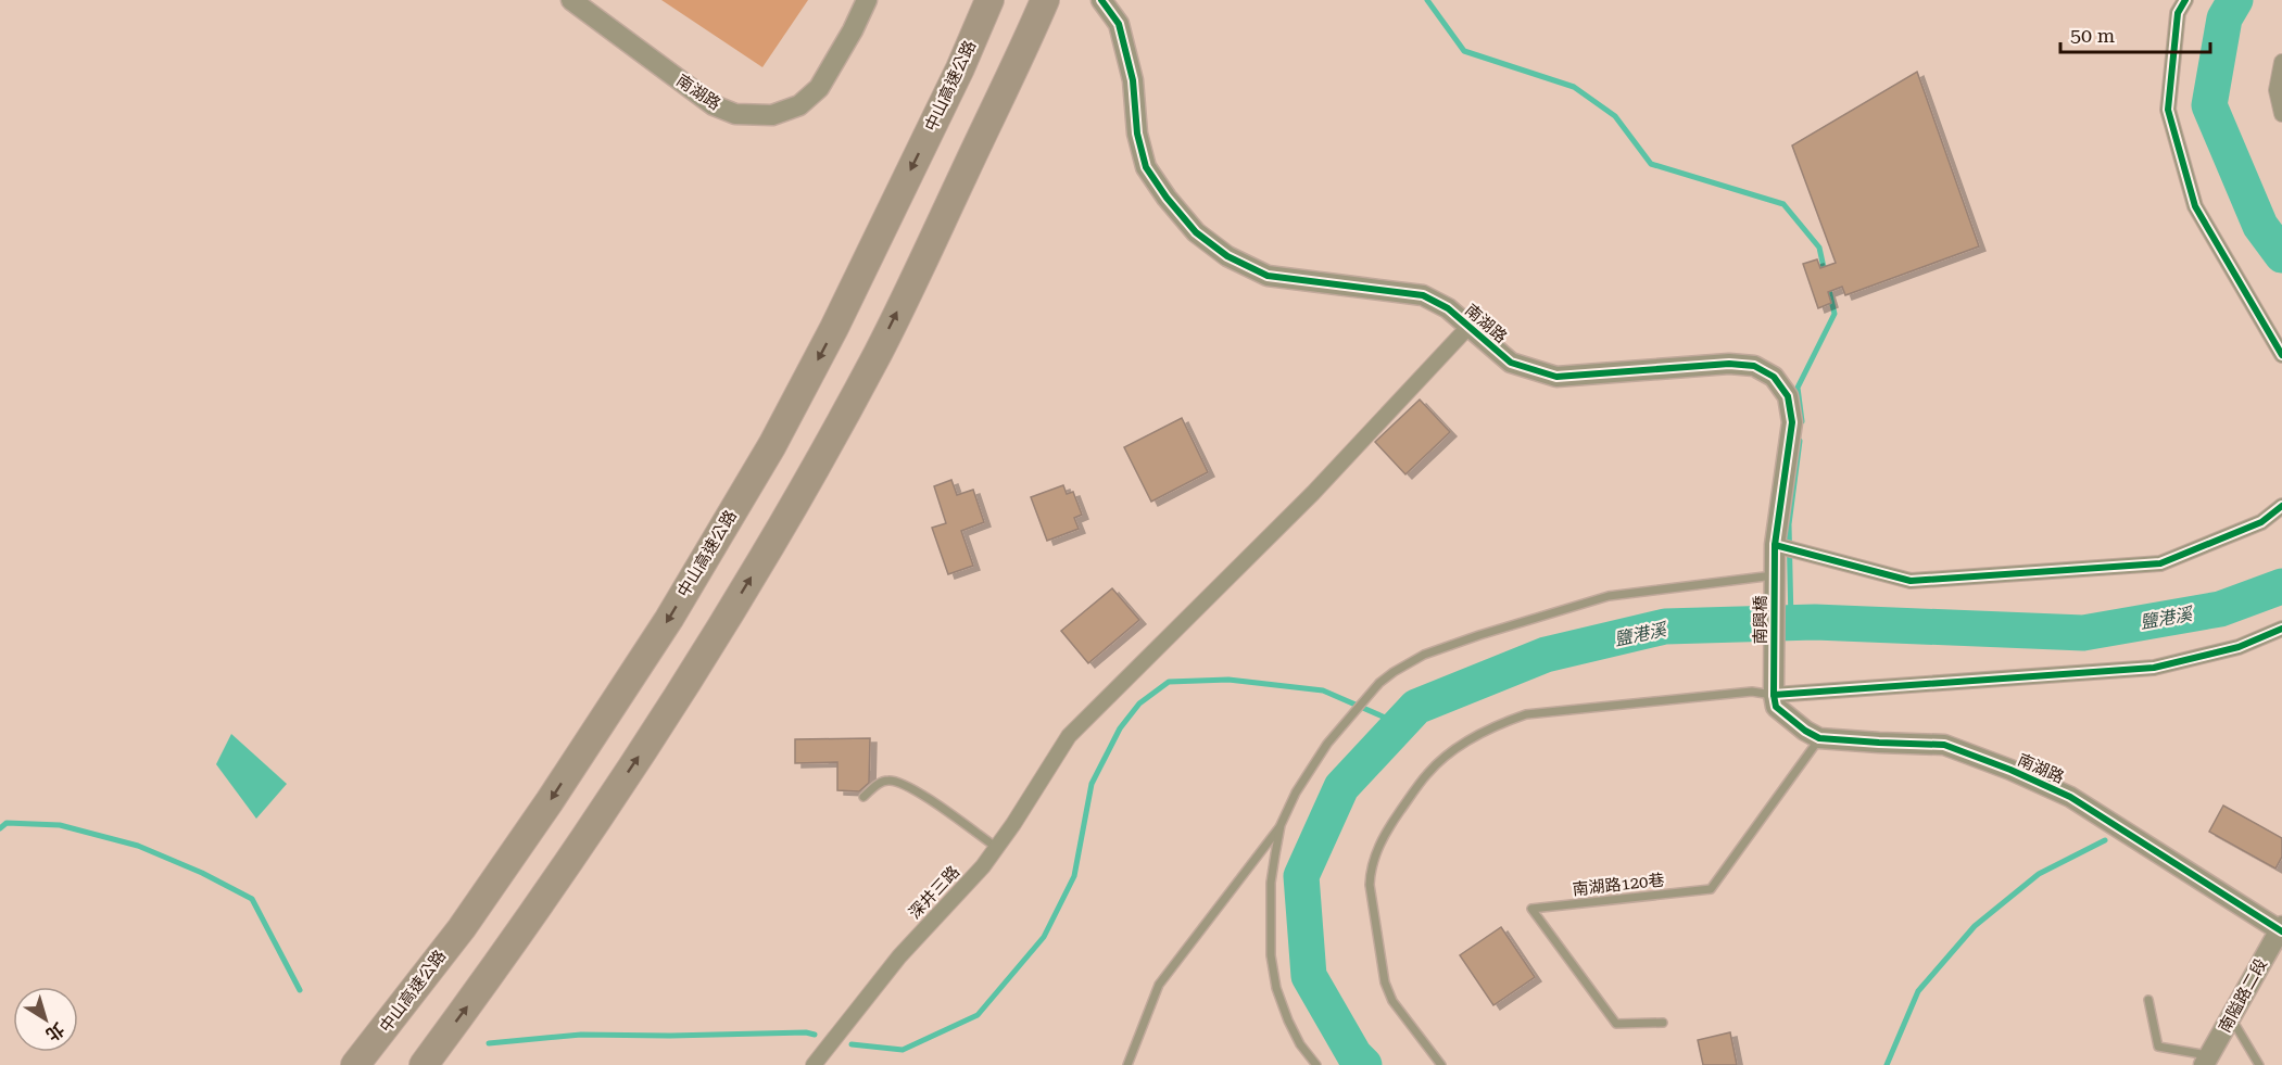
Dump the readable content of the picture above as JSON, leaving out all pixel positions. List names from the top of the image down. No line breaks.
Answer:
{"streets":{"highway":["中山高速公路"],"street":["南湖路","南興橋","深井三路","南隘路二段"],"lane":["南湖路120巷"]},"crossings":[["南湖路","南興橋"],["南湖路","南湖路120巷"],["南湖路","深井三路"],["南湖路","南隘路二段"]],"water":["鹽港溪"],"scale_bar":"50 m","north":"bottom right"}
